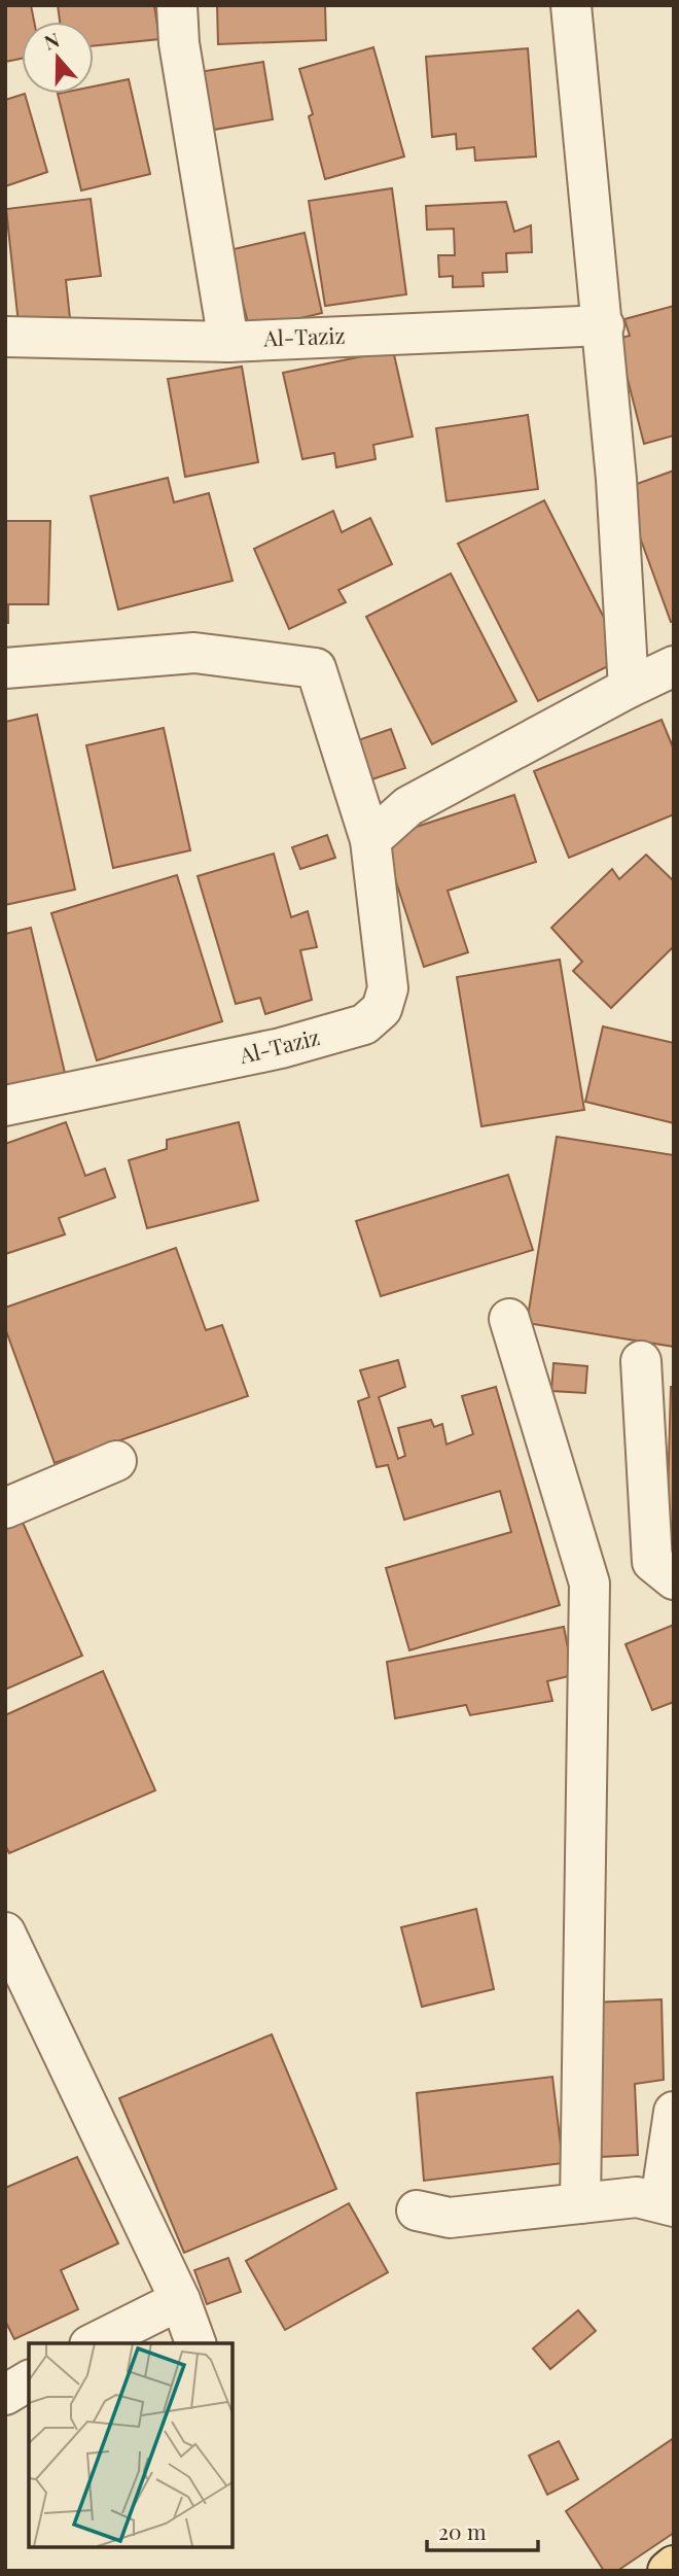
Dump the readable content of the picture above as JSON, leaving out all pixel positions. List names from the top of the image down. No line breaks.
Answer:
{"streets":{"street":["Al-Taziz"]},"scale_bar":"20 m","north":"top"}
